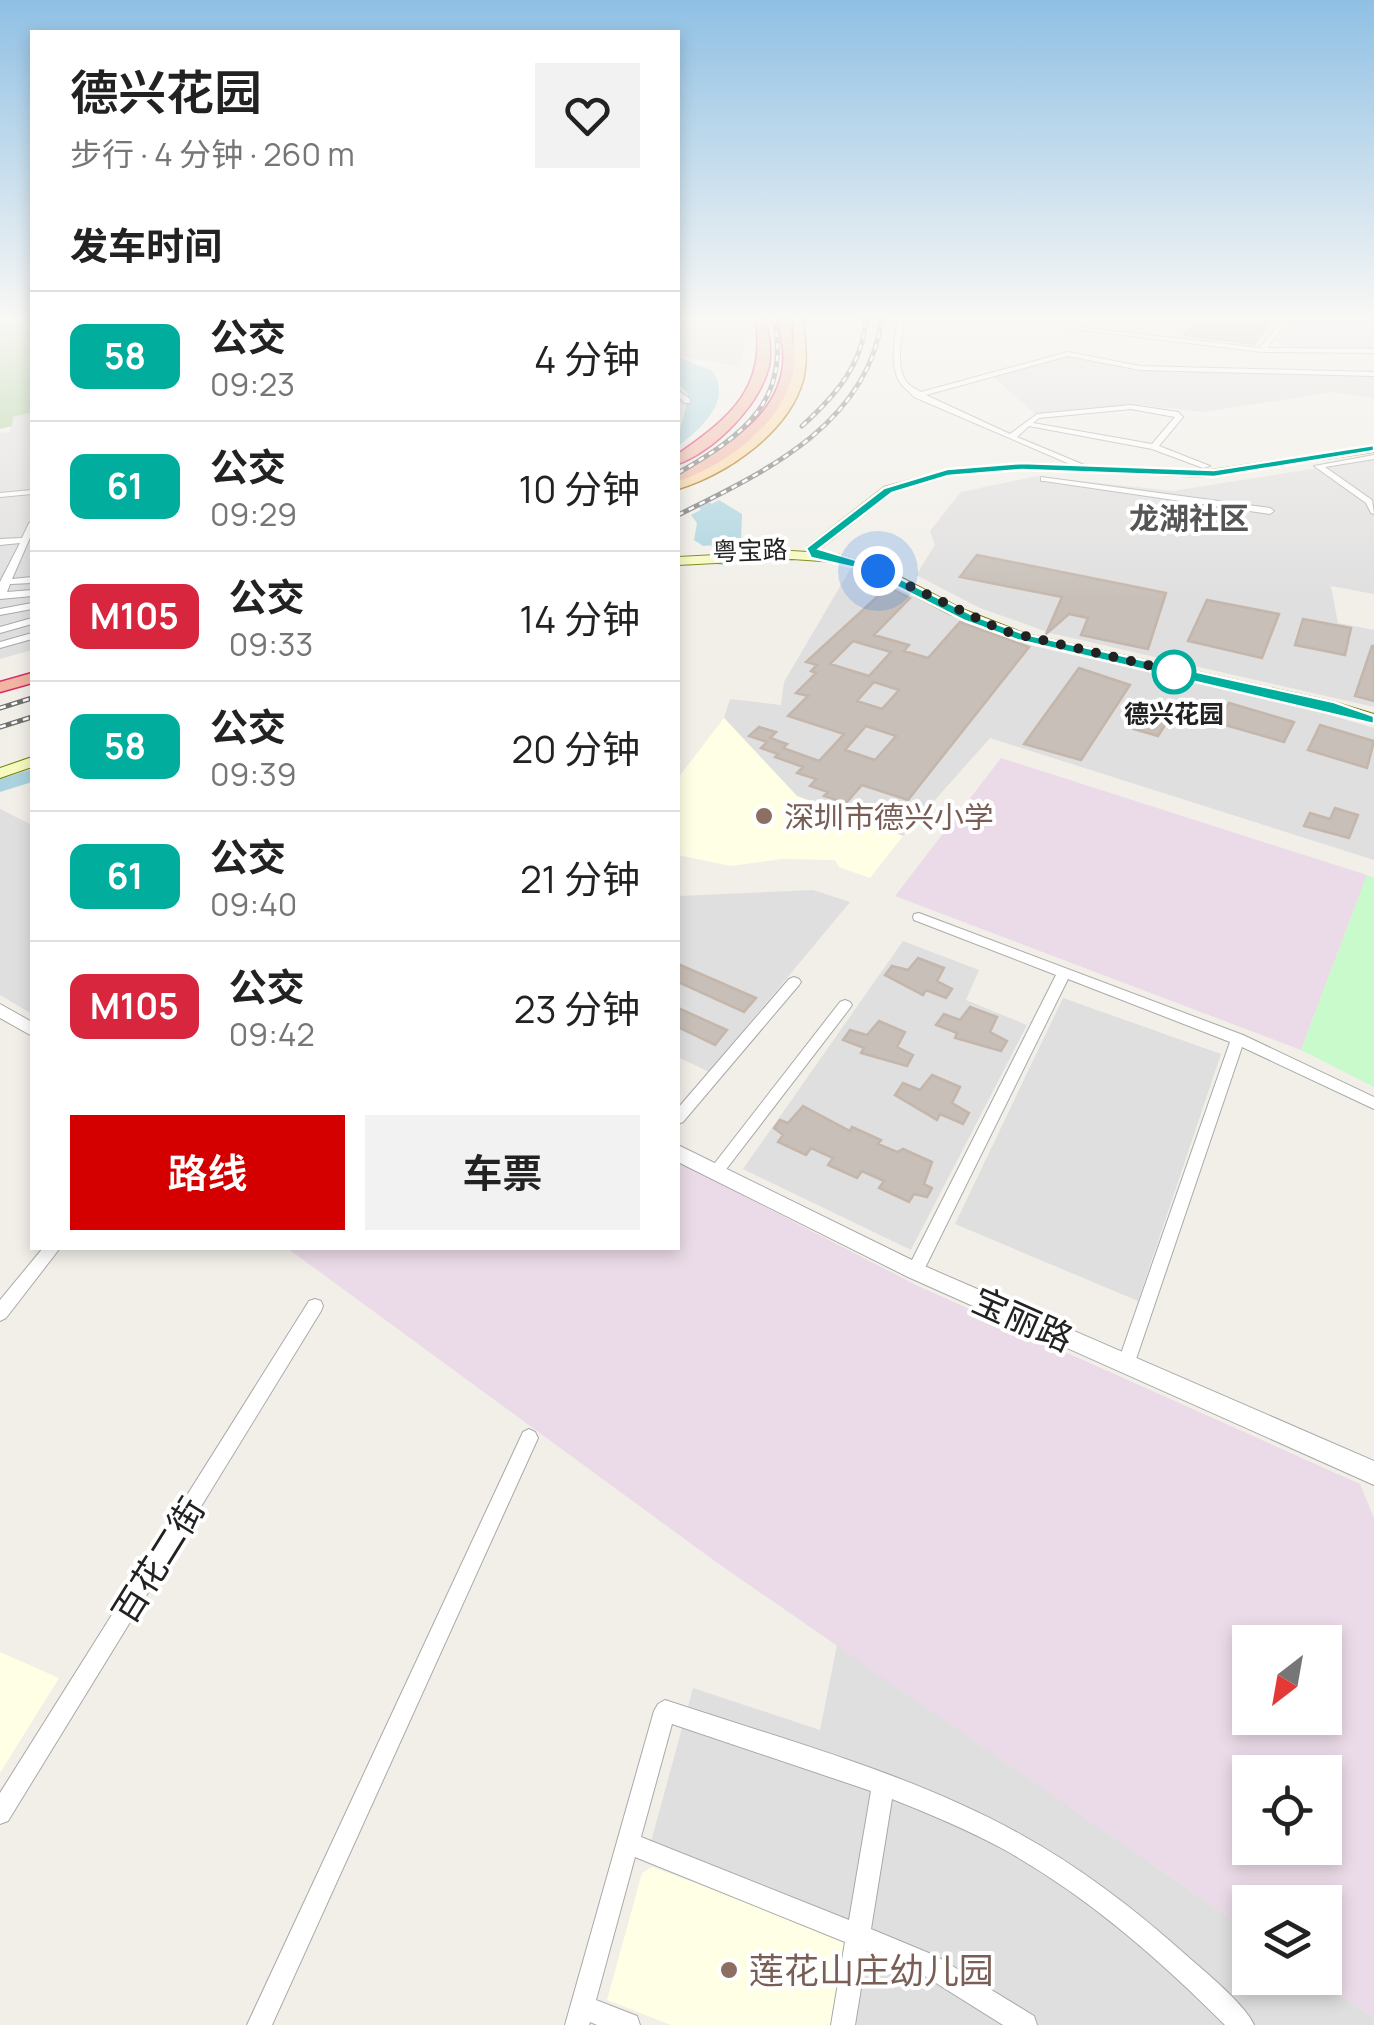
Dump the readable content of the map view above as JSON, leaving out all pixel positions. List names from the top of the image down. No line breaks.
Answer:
{"streets":{"main road":["粤宝路"],"street":["宝丽路","百花二街"]},"districts":["龙湖社区"],"places":["德兴花园","深圳市德兴小学","莲花山庄幼儿园"],"lines":["bus line 58"],"north":"bottom left","page":{"heading":[["德兴花园","步行 · 4 分钟 · 260 m"],"发车时间"],"list":[{"mark":"58","name":"公交","note":"09:23","value":"4 分钟"},{"mark":"61","name":"公交","note":"09:29","value":"10 分钟"},{"mark":"M105","name":"公交","note":"09:33","value":"14 分钟"},{"mark":"58","name":"公交","note":"09:39","value":"20 分钟"},{"mark":"61","name":"公交","note":"09:40","value":"21 分钟"},{"mark":"M105","name":"公交","note":"09:42","value":"23 分钟"}],"buttons":["路线","车票"]}}
